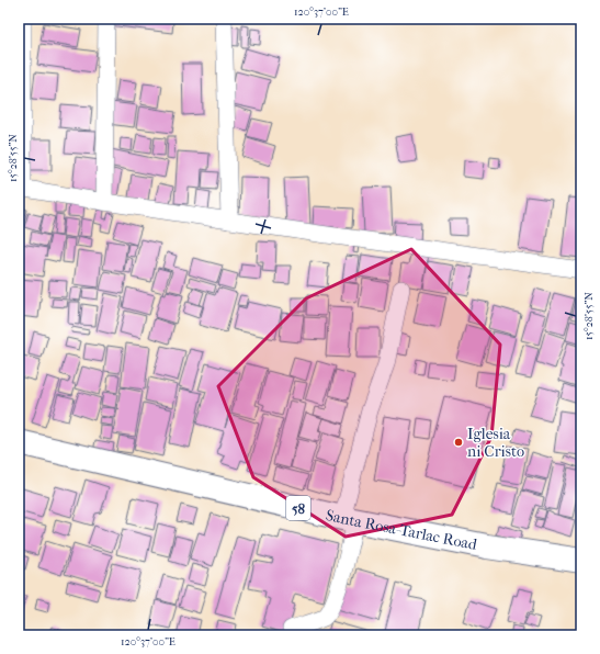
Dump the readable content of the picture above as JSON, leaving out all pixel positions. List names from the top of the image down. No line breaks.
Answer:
{"streets":{"highway":["58","Santa Rosa-Tarlac Road"]},"places":["Iglesia ni Cristo"],"coordinates":["120°37'00\"E","15°28'55\"N"]}
